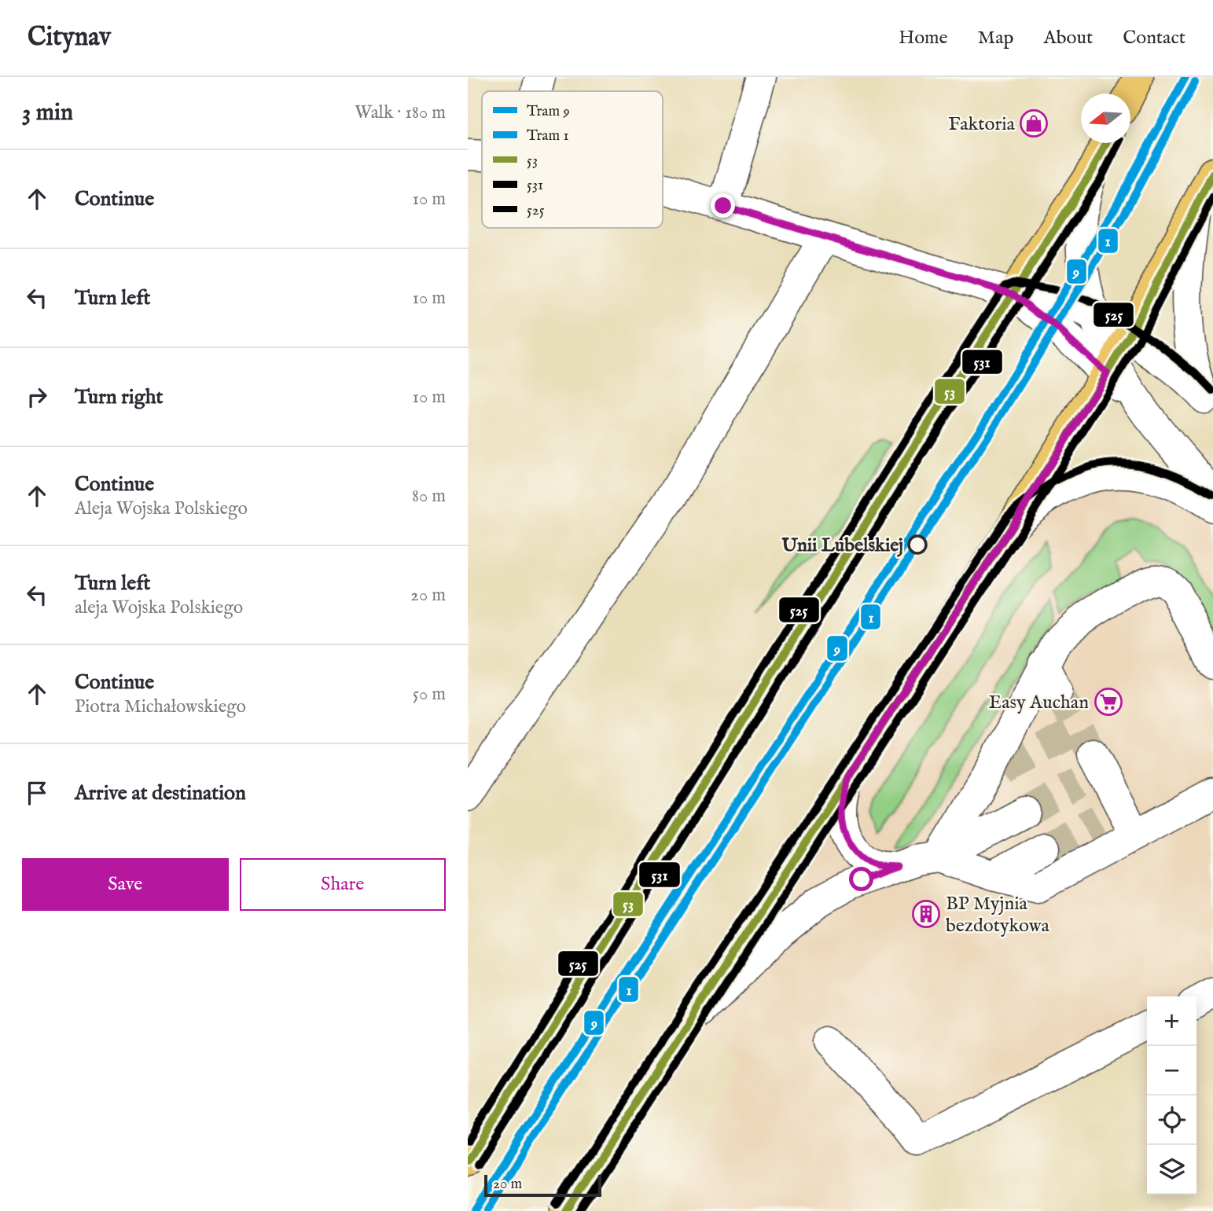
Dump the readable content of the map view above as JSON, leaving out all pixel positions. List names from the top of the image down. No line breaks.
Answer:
{"places":{"shop":["Faktoria"],"other":["Unii Lubelskiej"],"supermarket":["Easy Auchan"],"building":["BP Myjnia bezdotykowa"]},"lines":["tram line 9","tram line 1","transit line 53","transit line 531","transit line 525"],"legend":["Tram 9","Tram 1","53","531","525"],"scale_bar":"20 m","north":"left","page":{"header":"Citynav","nav":["Home","Map","About","Contact"],"heading":["3 min","Walk · 180 m"],"list":[["Continue","10 m"],["Turn left","10 m"],["Turn right","10 m"],["Continue","Aleja Wojska Polskiego","80 m"],["Turn left","aleja Wojska Polskiego","20 m"],["Continue","Piotra Michałowskiego","50 m"],"Arrive at destination"],"buttons":["Save","Share"],"map_buttons":["+","−"],"scale":"20 m"}}
